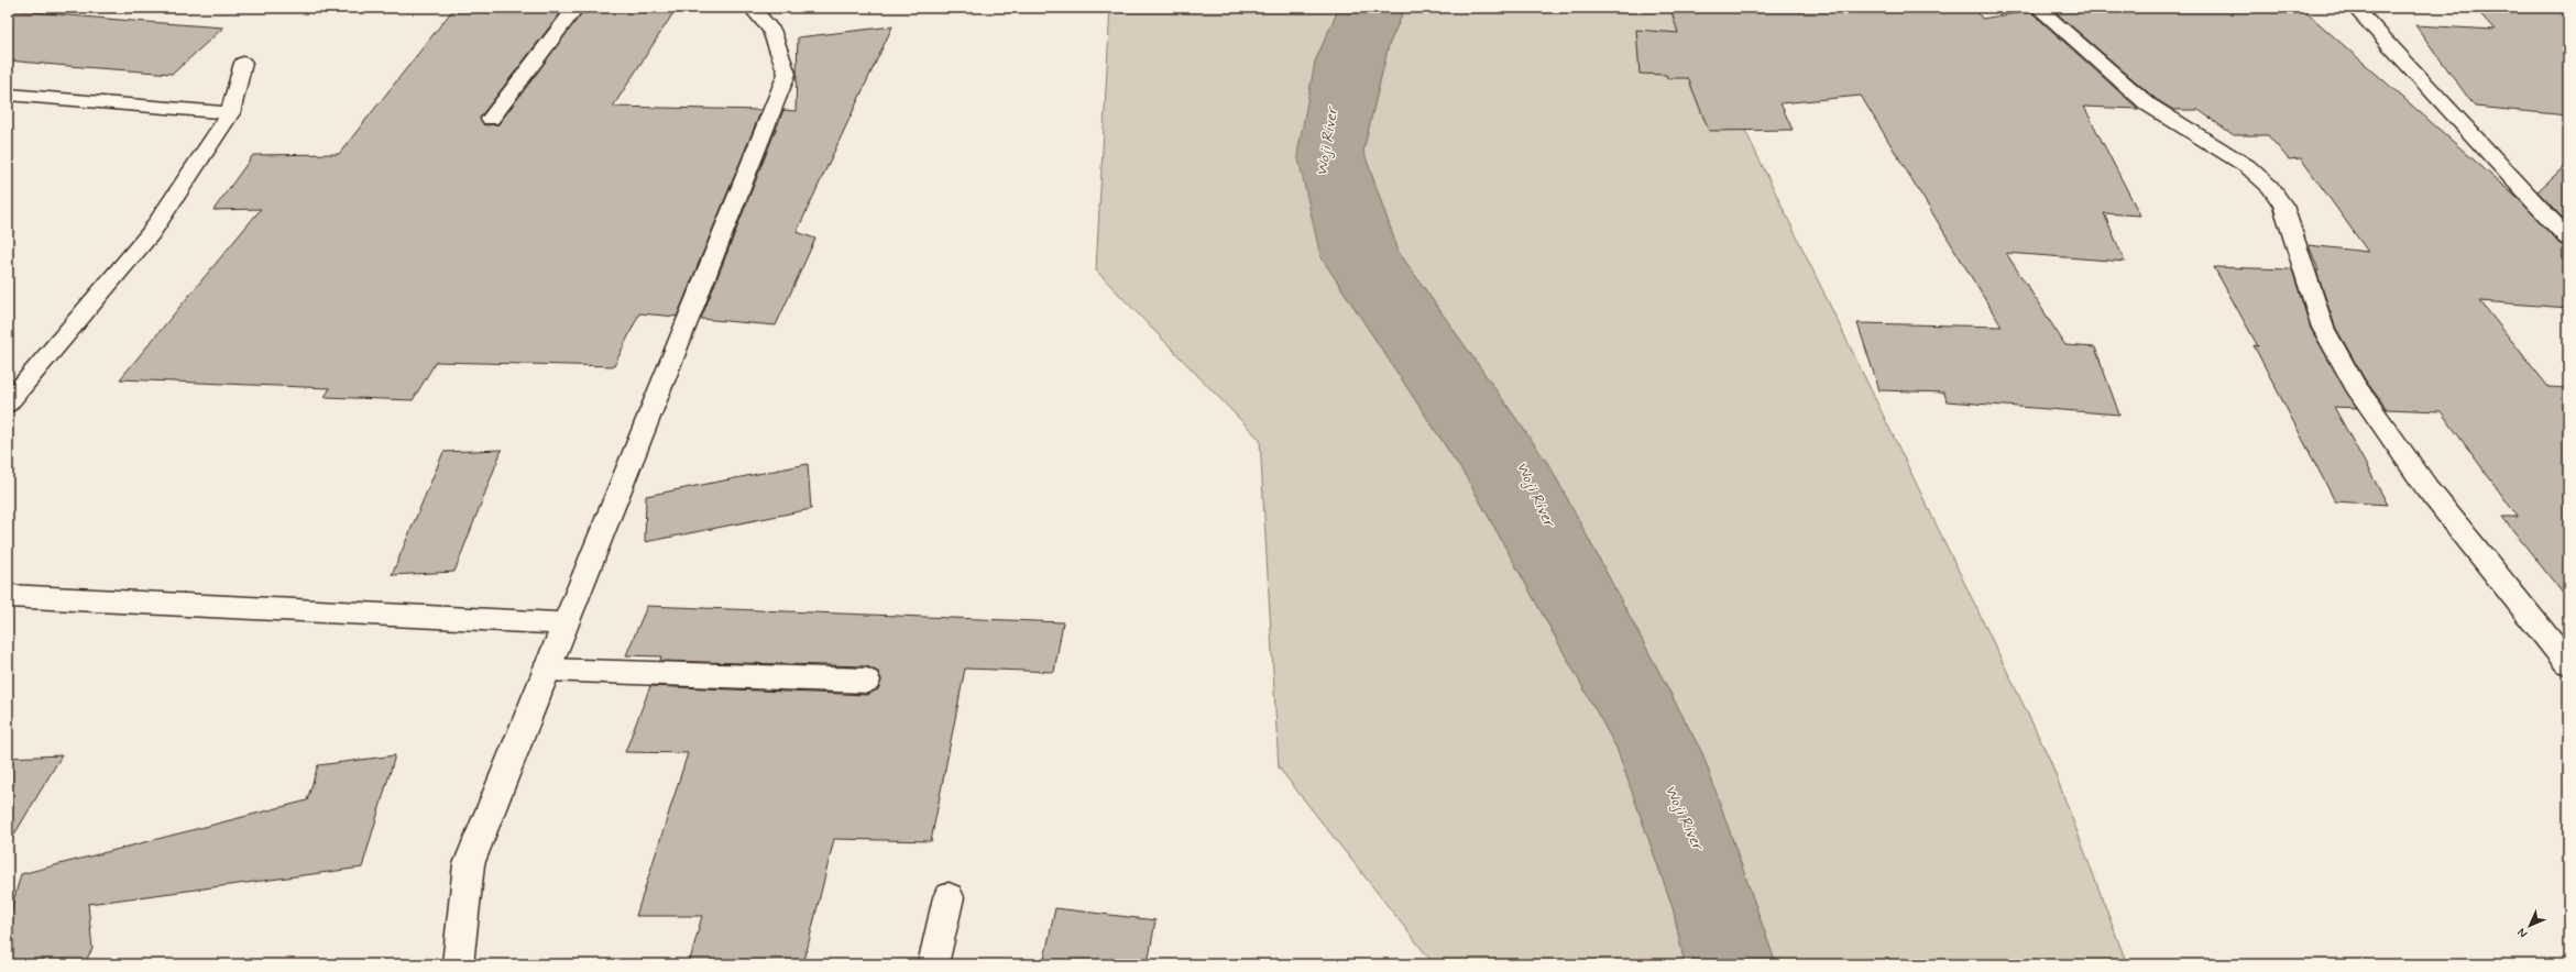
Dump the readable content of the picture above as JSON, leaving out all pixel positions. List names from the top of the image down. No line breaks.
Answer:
{"water":["Woji River"],"north":"bottom left"}
